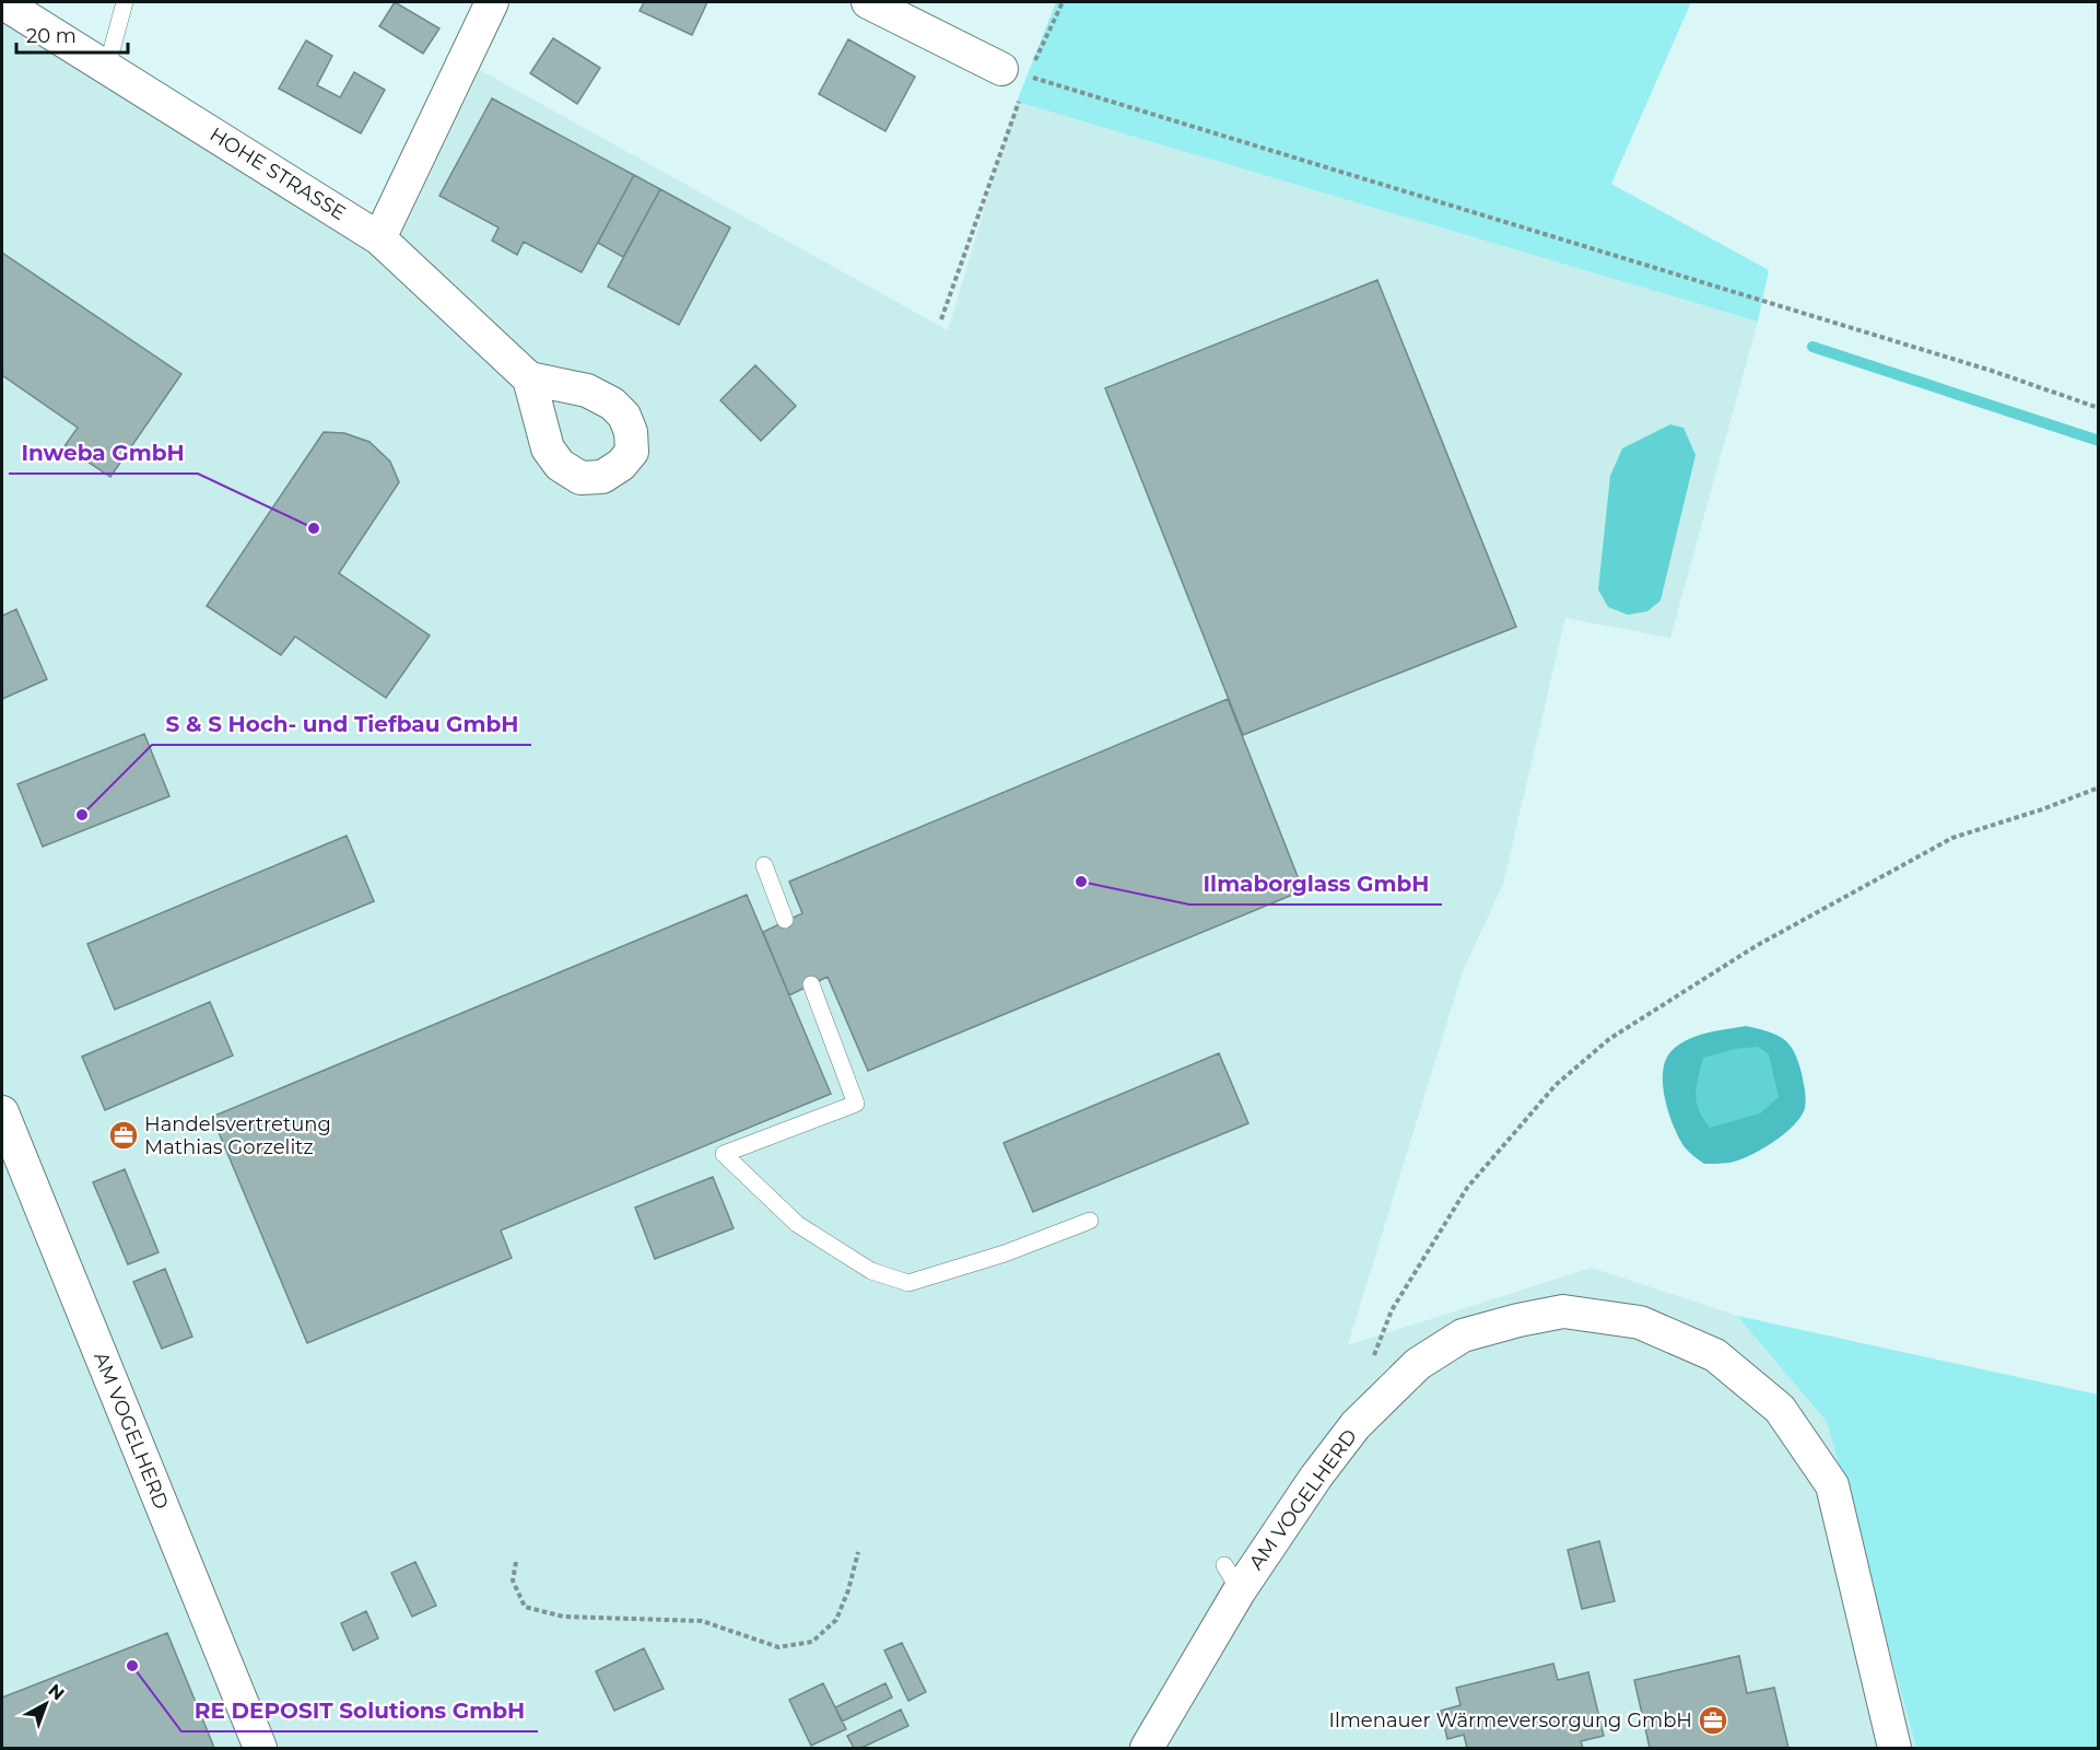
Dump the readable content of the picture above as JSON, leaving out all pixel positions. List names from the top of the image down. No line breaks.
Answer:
{"streets":{"street":["HOHE STRASSE","AM VOGELHERD"]},"places":{"other":["Inweba GmbH","S & S Hoch- und Tiefbau GmbH","Ilmaborglass GmbH","RE DEPOSIT Solutions GmbH"],"office":["Handelsvertretung Mathias Gorzelitz","Ilmenauer Wärmeversorgung GmbH"]},"scale_bar":"20 m","north":"top right"}
